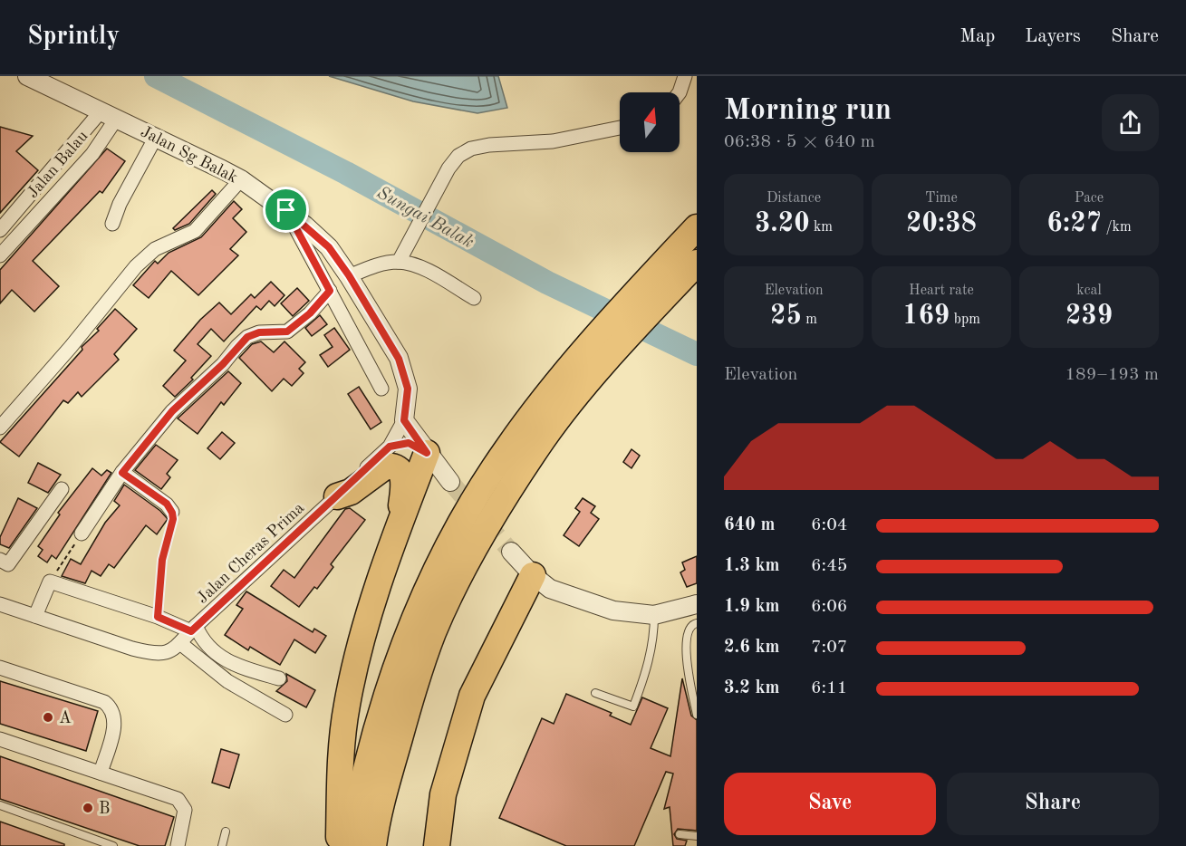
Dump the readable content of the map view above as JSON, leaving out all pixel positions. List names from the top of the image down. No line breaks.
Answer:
{"streets":{"street":["Jalan Sg Balak","Jalan Balau","Jalan Cheras Prima"]},"crossings":[["Jalan Sg Balak","Jalan Balau"],["Jalan Sg Balak","Jalan Cheras Prima"]],"water":["Sungai Balak"],"places":["A","B"],"north":"top","page":{"header":"Sprintly","nav":["Map","Layers","Share"],"heading":["Morning run","06:38 · 5 × 640 m"],"stats":[["Distance","3.20 km"],["Time","20:38"],["Pace","6:27 /km"],["Elevation","25 m"],["Heart rate","169 bpm"],["kcal","239"]],"chart":["Elevation","189–193 m"],"list":[{"name":"640 m","note":"6:04"},{"name":"1.3 km","note":"6:45"},{"name":"1.9 km","note":"6:06"},{"name":"2.6 km","note":"7:07"},{"name":"3.2 km","note":"6:11"}],"buttons":["Save","Share"]}}
